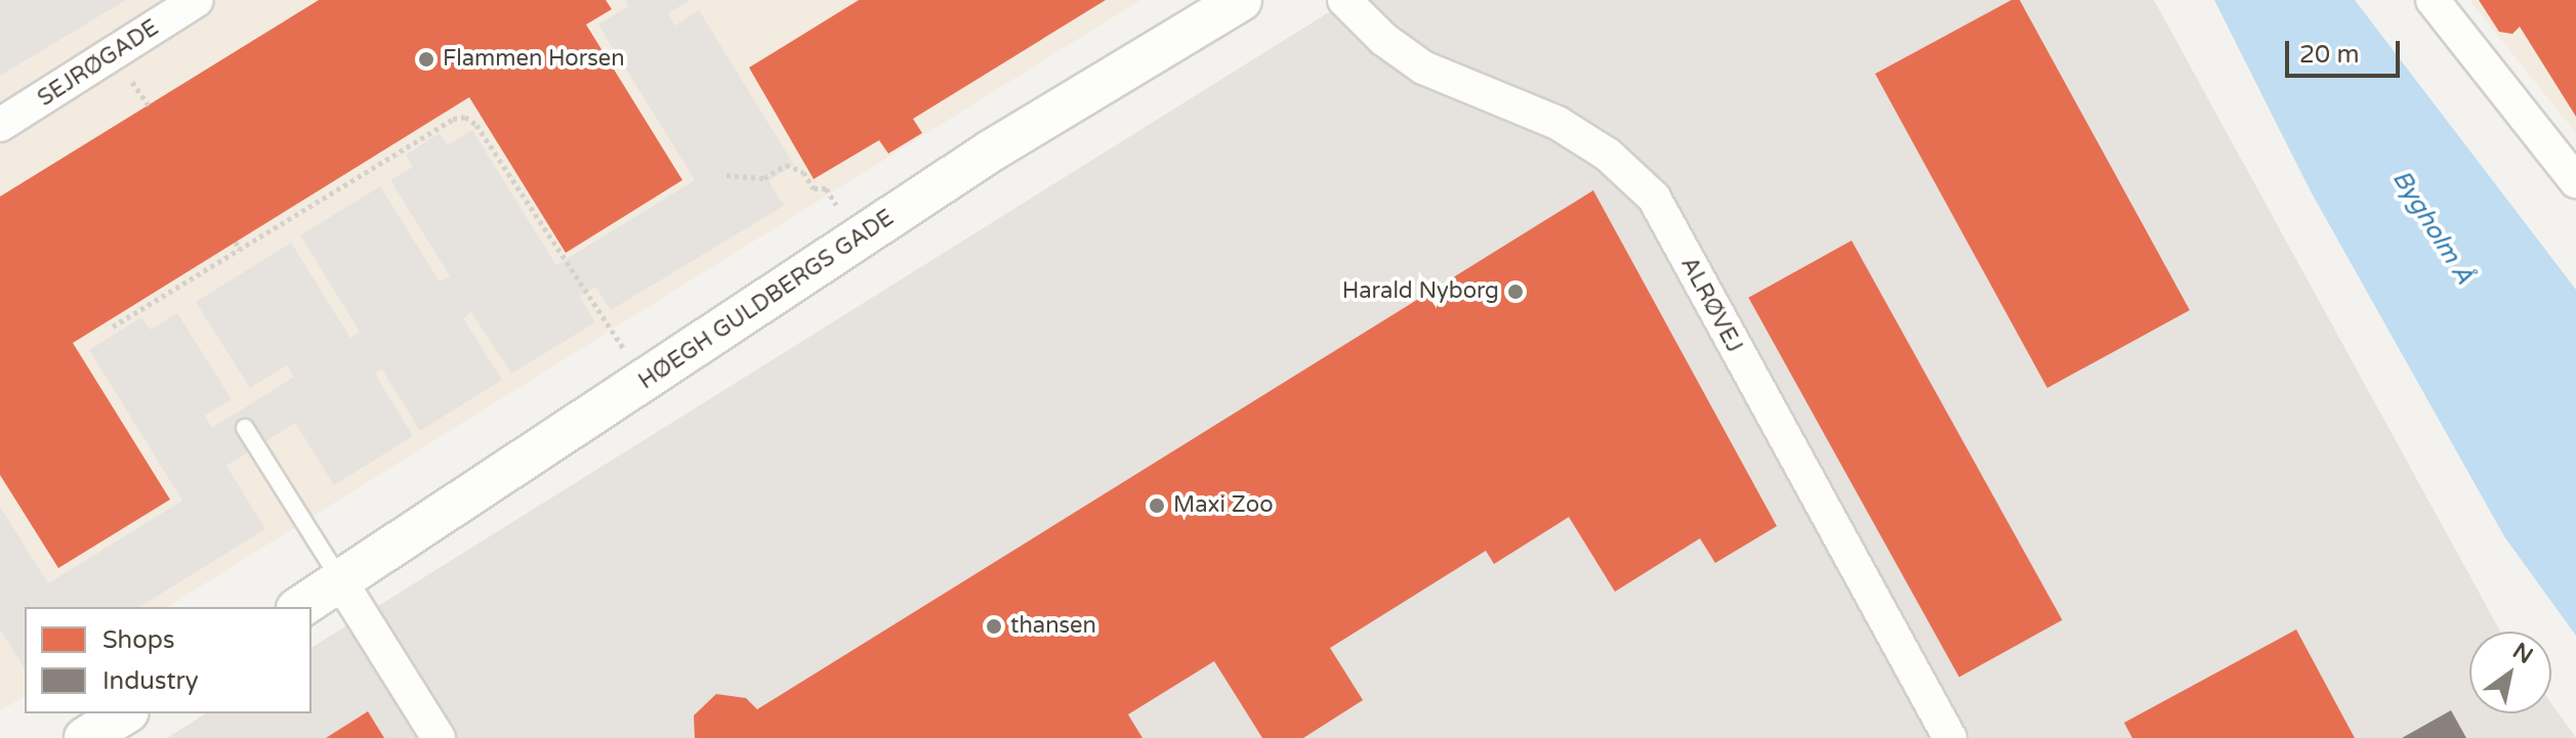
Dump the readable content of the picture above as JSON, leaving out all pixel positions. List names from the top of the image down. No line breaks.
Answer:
{"streets":{"street":["SEJRØGADE","HØEGH GULDBERGS GADE","ALRØVEJ"]},"water":["Bygholm Å"],"places":["Flammen Horsen","Harald Nyborg","Maxi Zoo","thansen"],"legend":["Shops","Industry"],"scale_bar":"20 m","north":"top right"}
